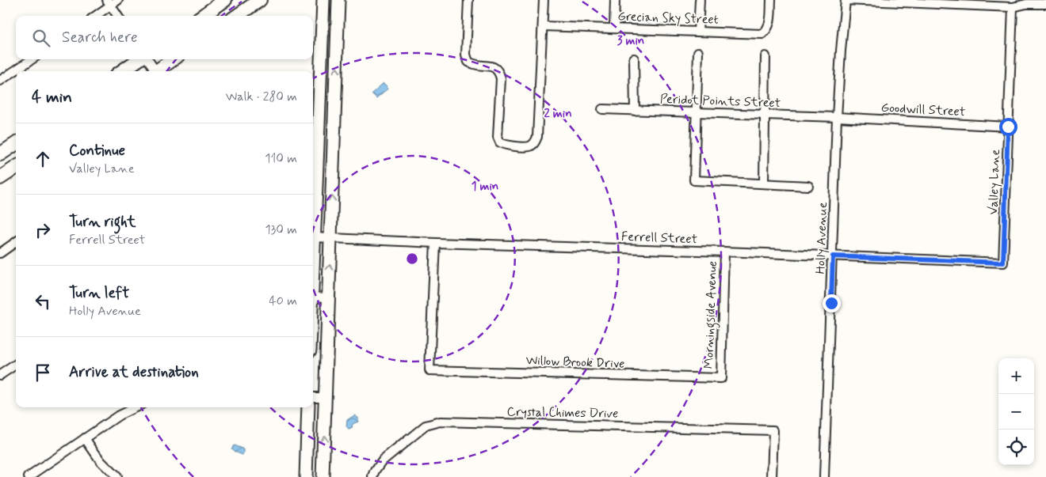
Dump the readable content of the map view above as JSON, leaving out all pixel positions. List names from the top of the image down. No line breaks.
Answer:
{"streets":{"street":["Grecian Sky Street","Peridot Points Street","Goodwill Street","Valley Lane","Ferrell Street","Holly Avenue","Morningside Avenue","Willow Brook Drive","Crystal Chimes Drive"]},"crossings":[["Peridot Points Street","Goodwill Street"],["Peridot Points Street","Holly Avenue"],["Goodwill Street","Valley Lane"],["Goodwill Street","Holly Avenue"],["Valley Lane","Ferrell Street"],["Ferrell Street","Holly Avenue"],["Ferrell Street","Morningside Avenue"],["Ferrell Street","Willow Brook Drive"],["Morningside Avenue","Willow Brook Drive"]],"page":{"search":"Search here","heading":["4 min","Walk · 280 m"],"list":[["Continue","Valley Lane","110 m"],["Turn right","Ferrell Street","130 m"],["Turn left","Holly Avenue","40 m"],"Arrive at destination"],"map_buttons":["+","−"]},"rings":["3 min","2 min","1 min"]}
